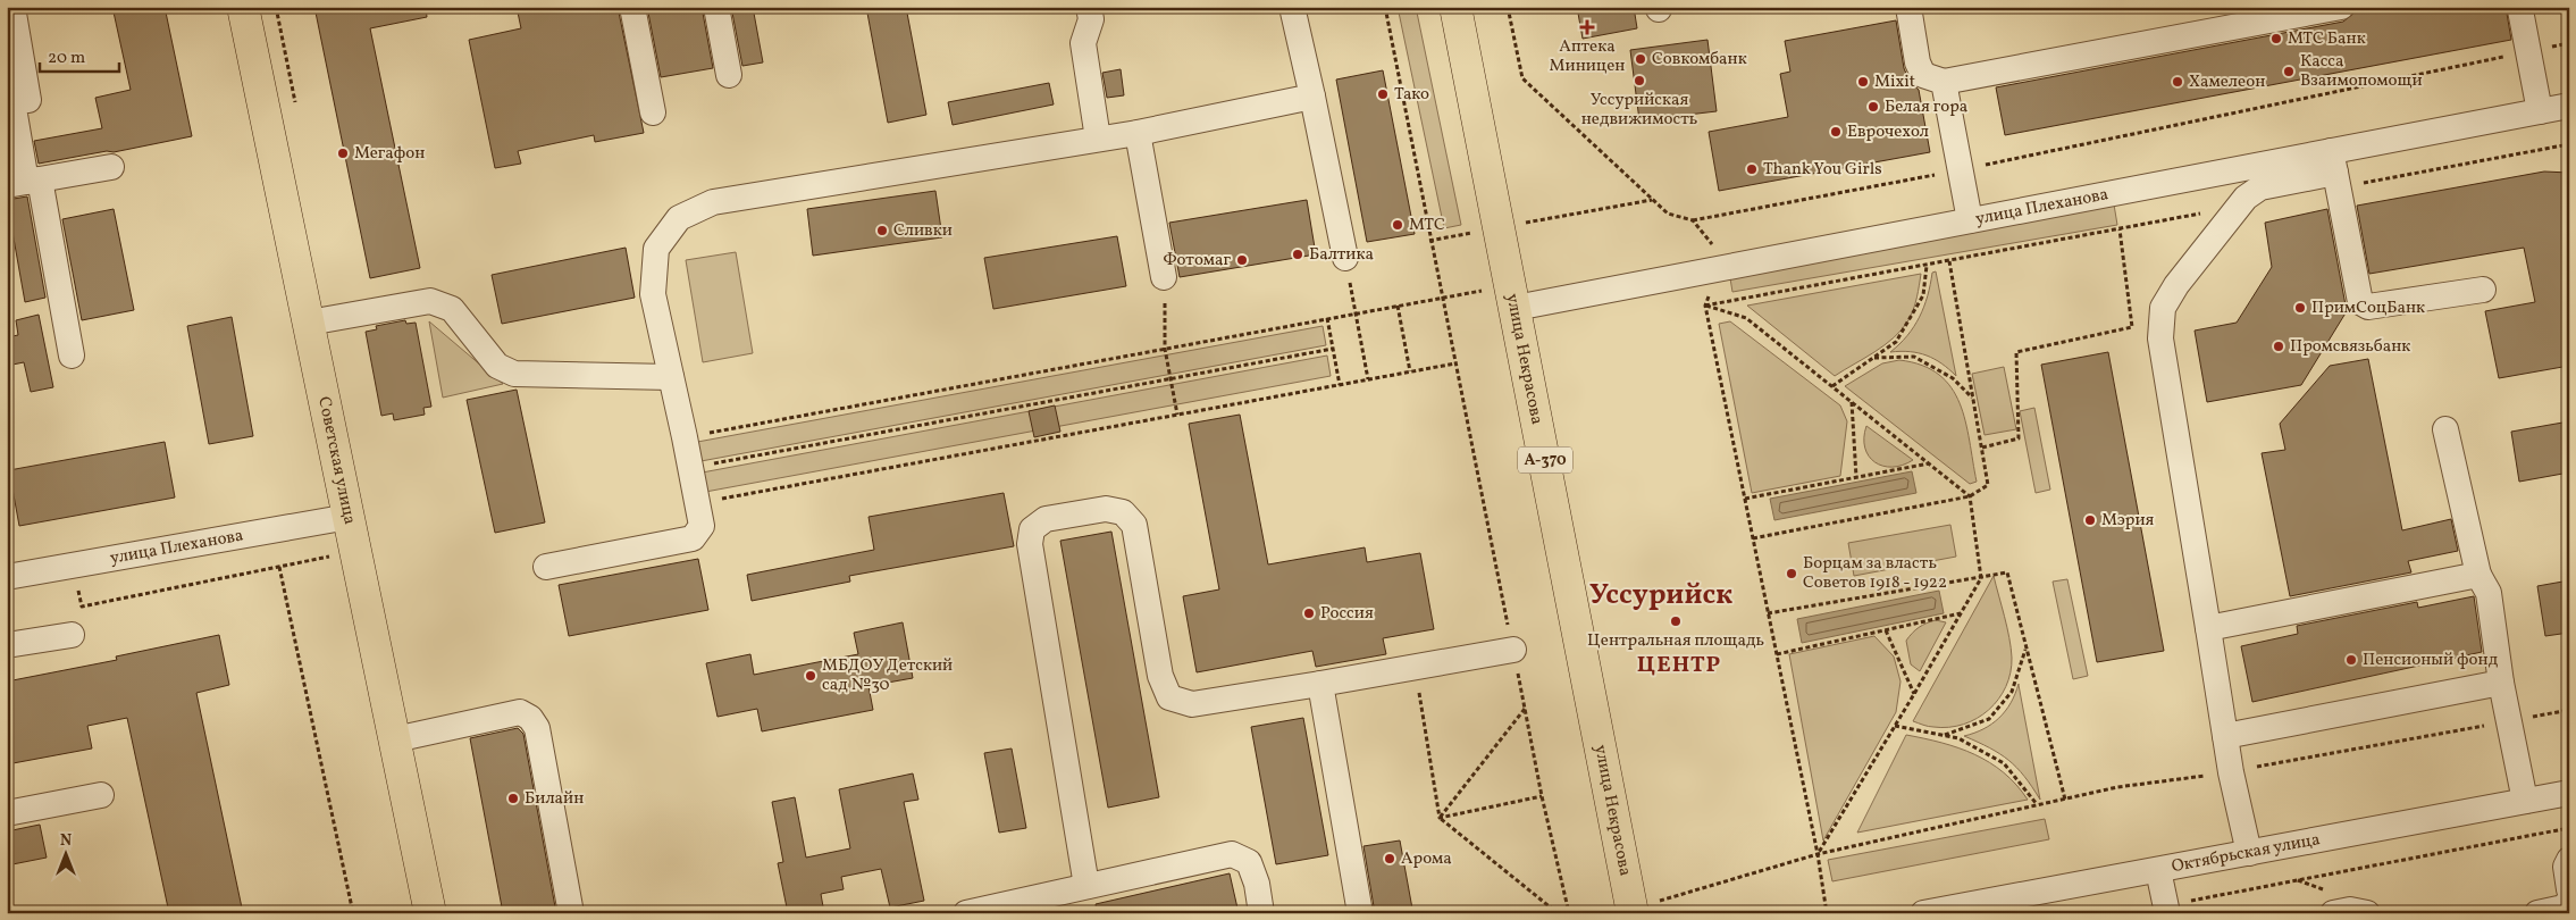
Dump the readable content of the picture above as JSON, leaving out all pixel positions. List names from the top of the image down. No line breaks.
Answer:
{"streets":{"main road":["улица Некрасова","Советская улица","А-370"],"street":["улица Плеханова","Октябрьская улица"]},"crossings":[["улица Плеханова","улица Некрасова"],["улица Плеханова","Советская улица"]],"districts":["Уссурийск","ЦЕНТР"],"places":{"health":["Аптека Миницен"],"other":["МТС Банк","Совкомбанк","Касса Взаимопомощи","Уссурийская недвижимость","Mixit","Хамелеон","Тако","Белая гора","Еврочехол","Мегафон","Thank You Girls","МТС","Сливки","Балтика","Фотомаг","ПримСоцБанк","Промсвязьбанк","Мэрия","Борцам за власть Советов 1918 - 1922","Россия","Центральная площадь","Пенсионый фонд","МБДОУ Детский сад №30","Билайн","Арома"]},"scale_bar":"20 m","north":"top"}
